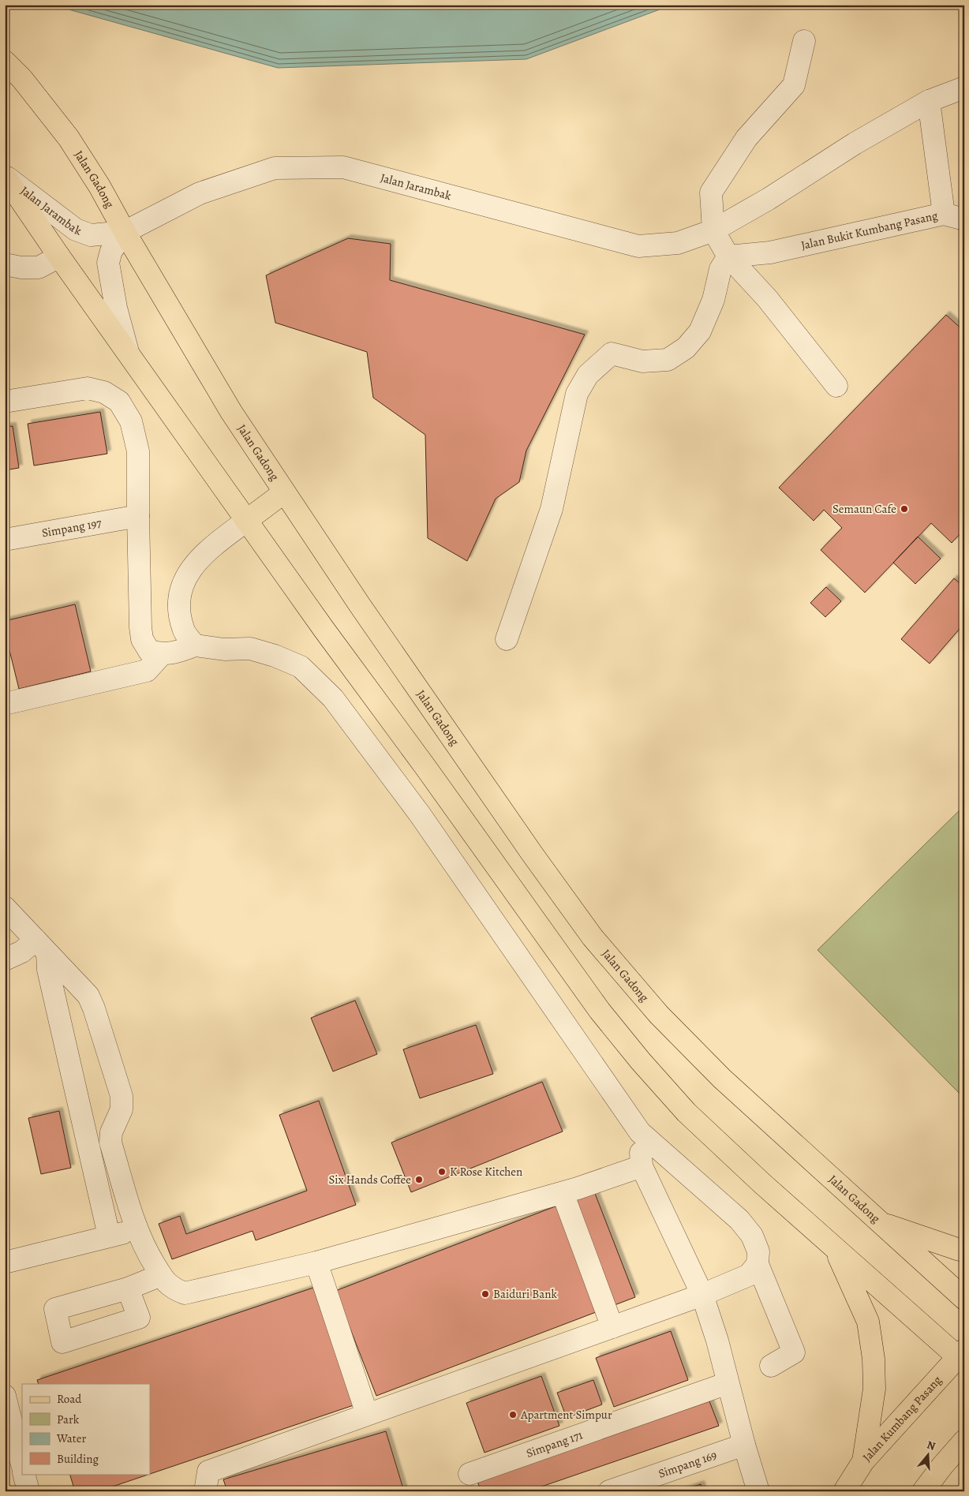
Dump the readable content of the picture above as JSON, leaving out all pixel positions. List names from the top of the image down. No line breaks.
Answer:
{"streets":{"main road":["Jalan Gadong","Jalan Kumbang Pasang"],"street":["Jalan Jarambak","Jalan Bukit Kumbang Pasang","Simpang 197","Simpang 171","Simpang 169"]},"crossings":[["Jalan Gadong","Jalan Jarambak"]],"places":["Semaun Cafe","K Rose Kitchen","Six Hands Coffee","Baiduri Bank","Apartment Simpur"],"legend":["Road","Park","Water","Building"],"north":"top"}
